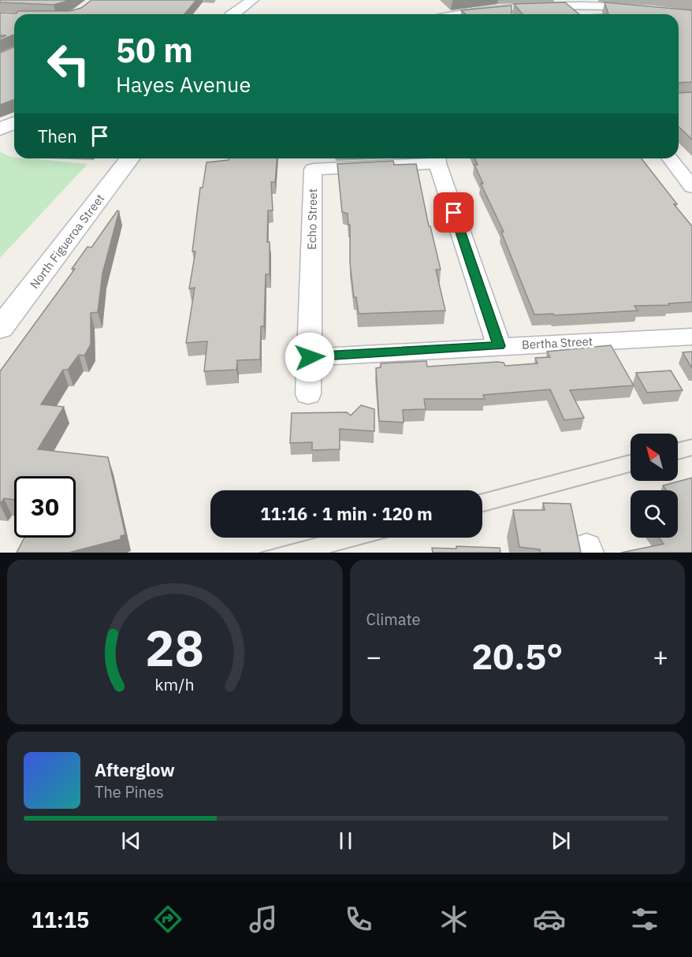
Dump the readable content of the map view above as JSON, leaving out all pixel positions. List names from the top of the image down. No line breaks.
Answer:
{"streets":{"main road":["North Figueroa Street"],"street":["Echo Street","Bertha Street"]},"crossings":[["Echo Street","Bertha Street"]],"north":"top left","page":{"turn":["50 m","Hayes Avenue"],"then":"Then","limit":"30","trip":"11:16 · 1 min · 120 m","tile":"Climate","heat":["−","20.5°","+"],"song":["Afterglow","The Pines"],"tabs":"11:15","gauge":["28","km/h"]}}
